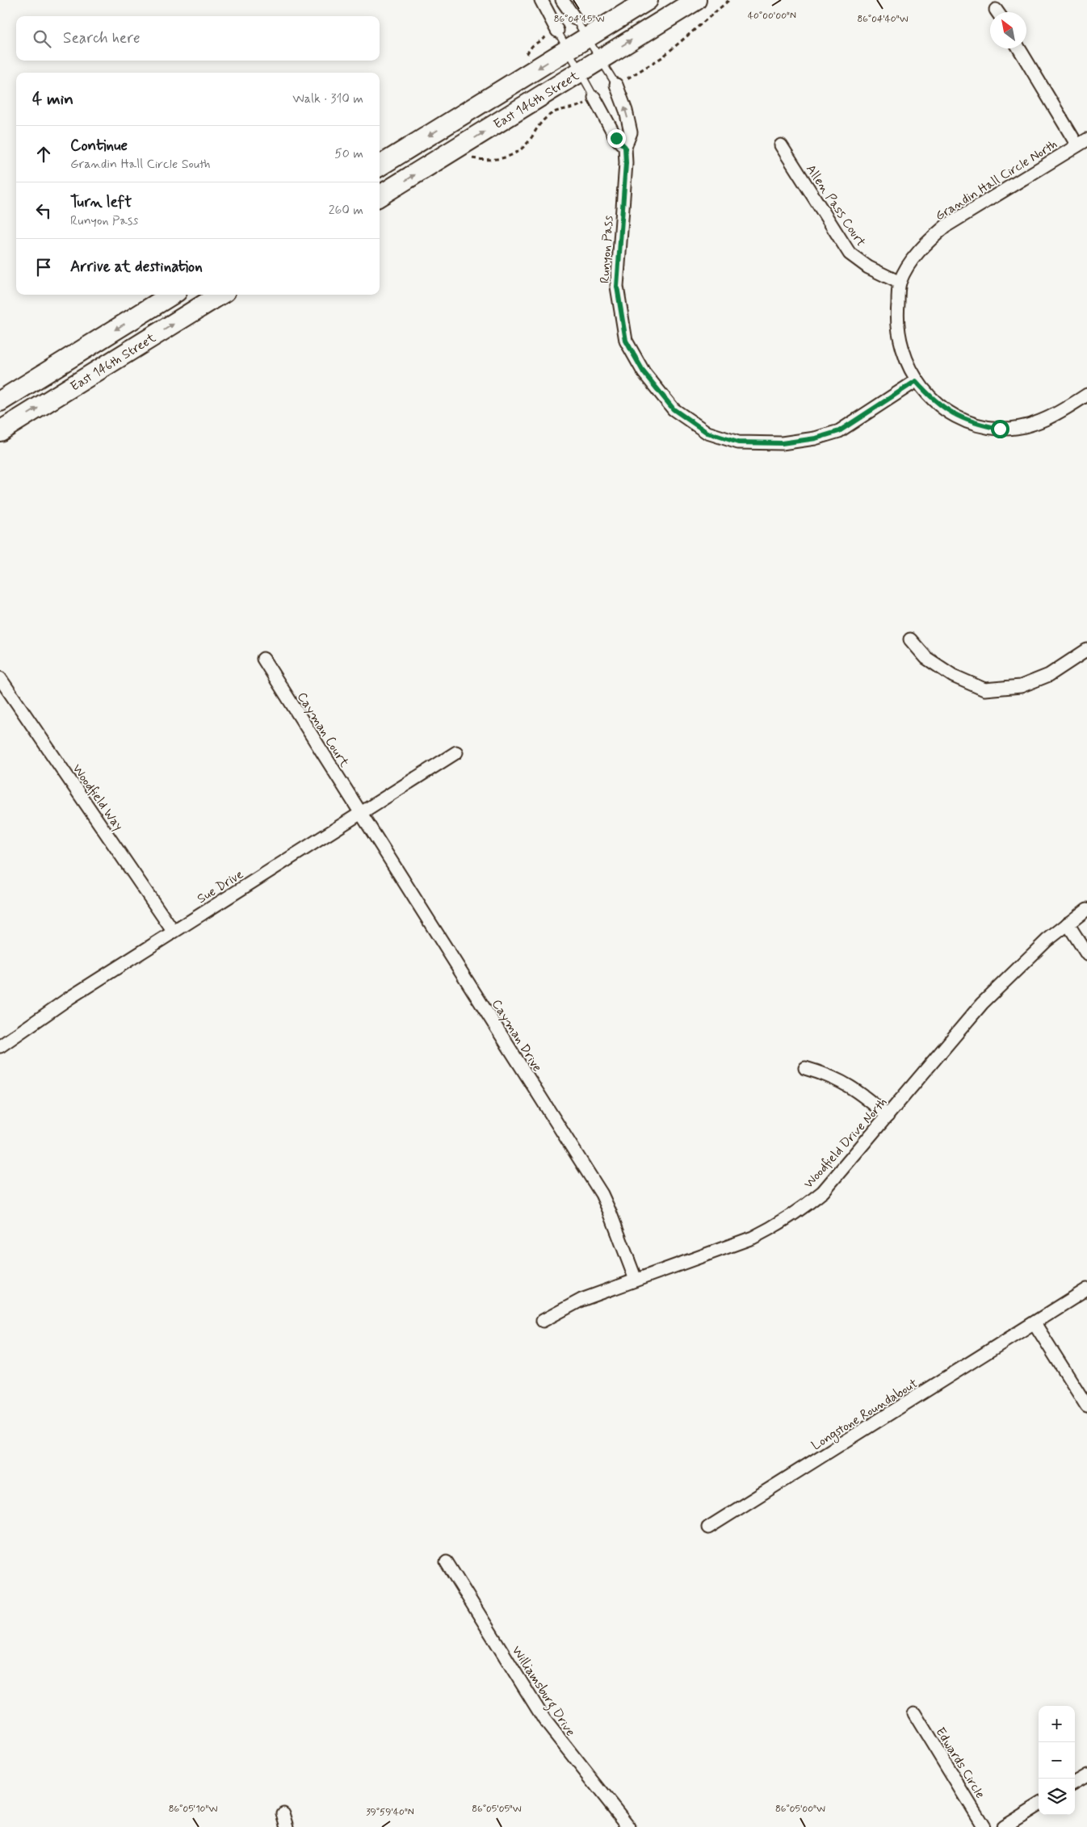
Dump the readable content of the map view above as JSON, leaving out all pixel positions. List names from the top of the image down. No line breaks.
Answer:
{"streets":{"main road":["East 146th Street"],"street":["Grandin Hall Circle North","Allen Pass Court","Runyon Pass","Cayman Court","Woodfield Way","Sue Drive","Cayman Drive","Woodfield Drive North","Longstone Roundabout","Williamsburg Drive","Edwards Circle"]},"crossings":[["Grandin Hall Circle North","Allen Pass Court"],["Grandin Hall Circle North","Runyon Pass"],["Cayman Court","Sue Drive"],["Cayman Court","Cayman Drive"],["Woodfield Way","Sue Drive"],["Sue Drive","Cayman Drive"],["Cayman Drive","Woodfield Drive North"]],"north":"top left","page":{"search":"Search here","heading":["4 min","Walk · 310 m"],"list":[["Continue","Grandin Hall Circle South","50 m"],["Turn left","Runyon Pass","260 m"],"Arrive at destination"],"map_buttons":["+","−"]},"coordinates":["40°00'00\"N","86°04'45\"W","86°04'40\"W","86°05'10\"W","86°05'05\"W","86°05'00\"W","39°59'40\"N"]}
